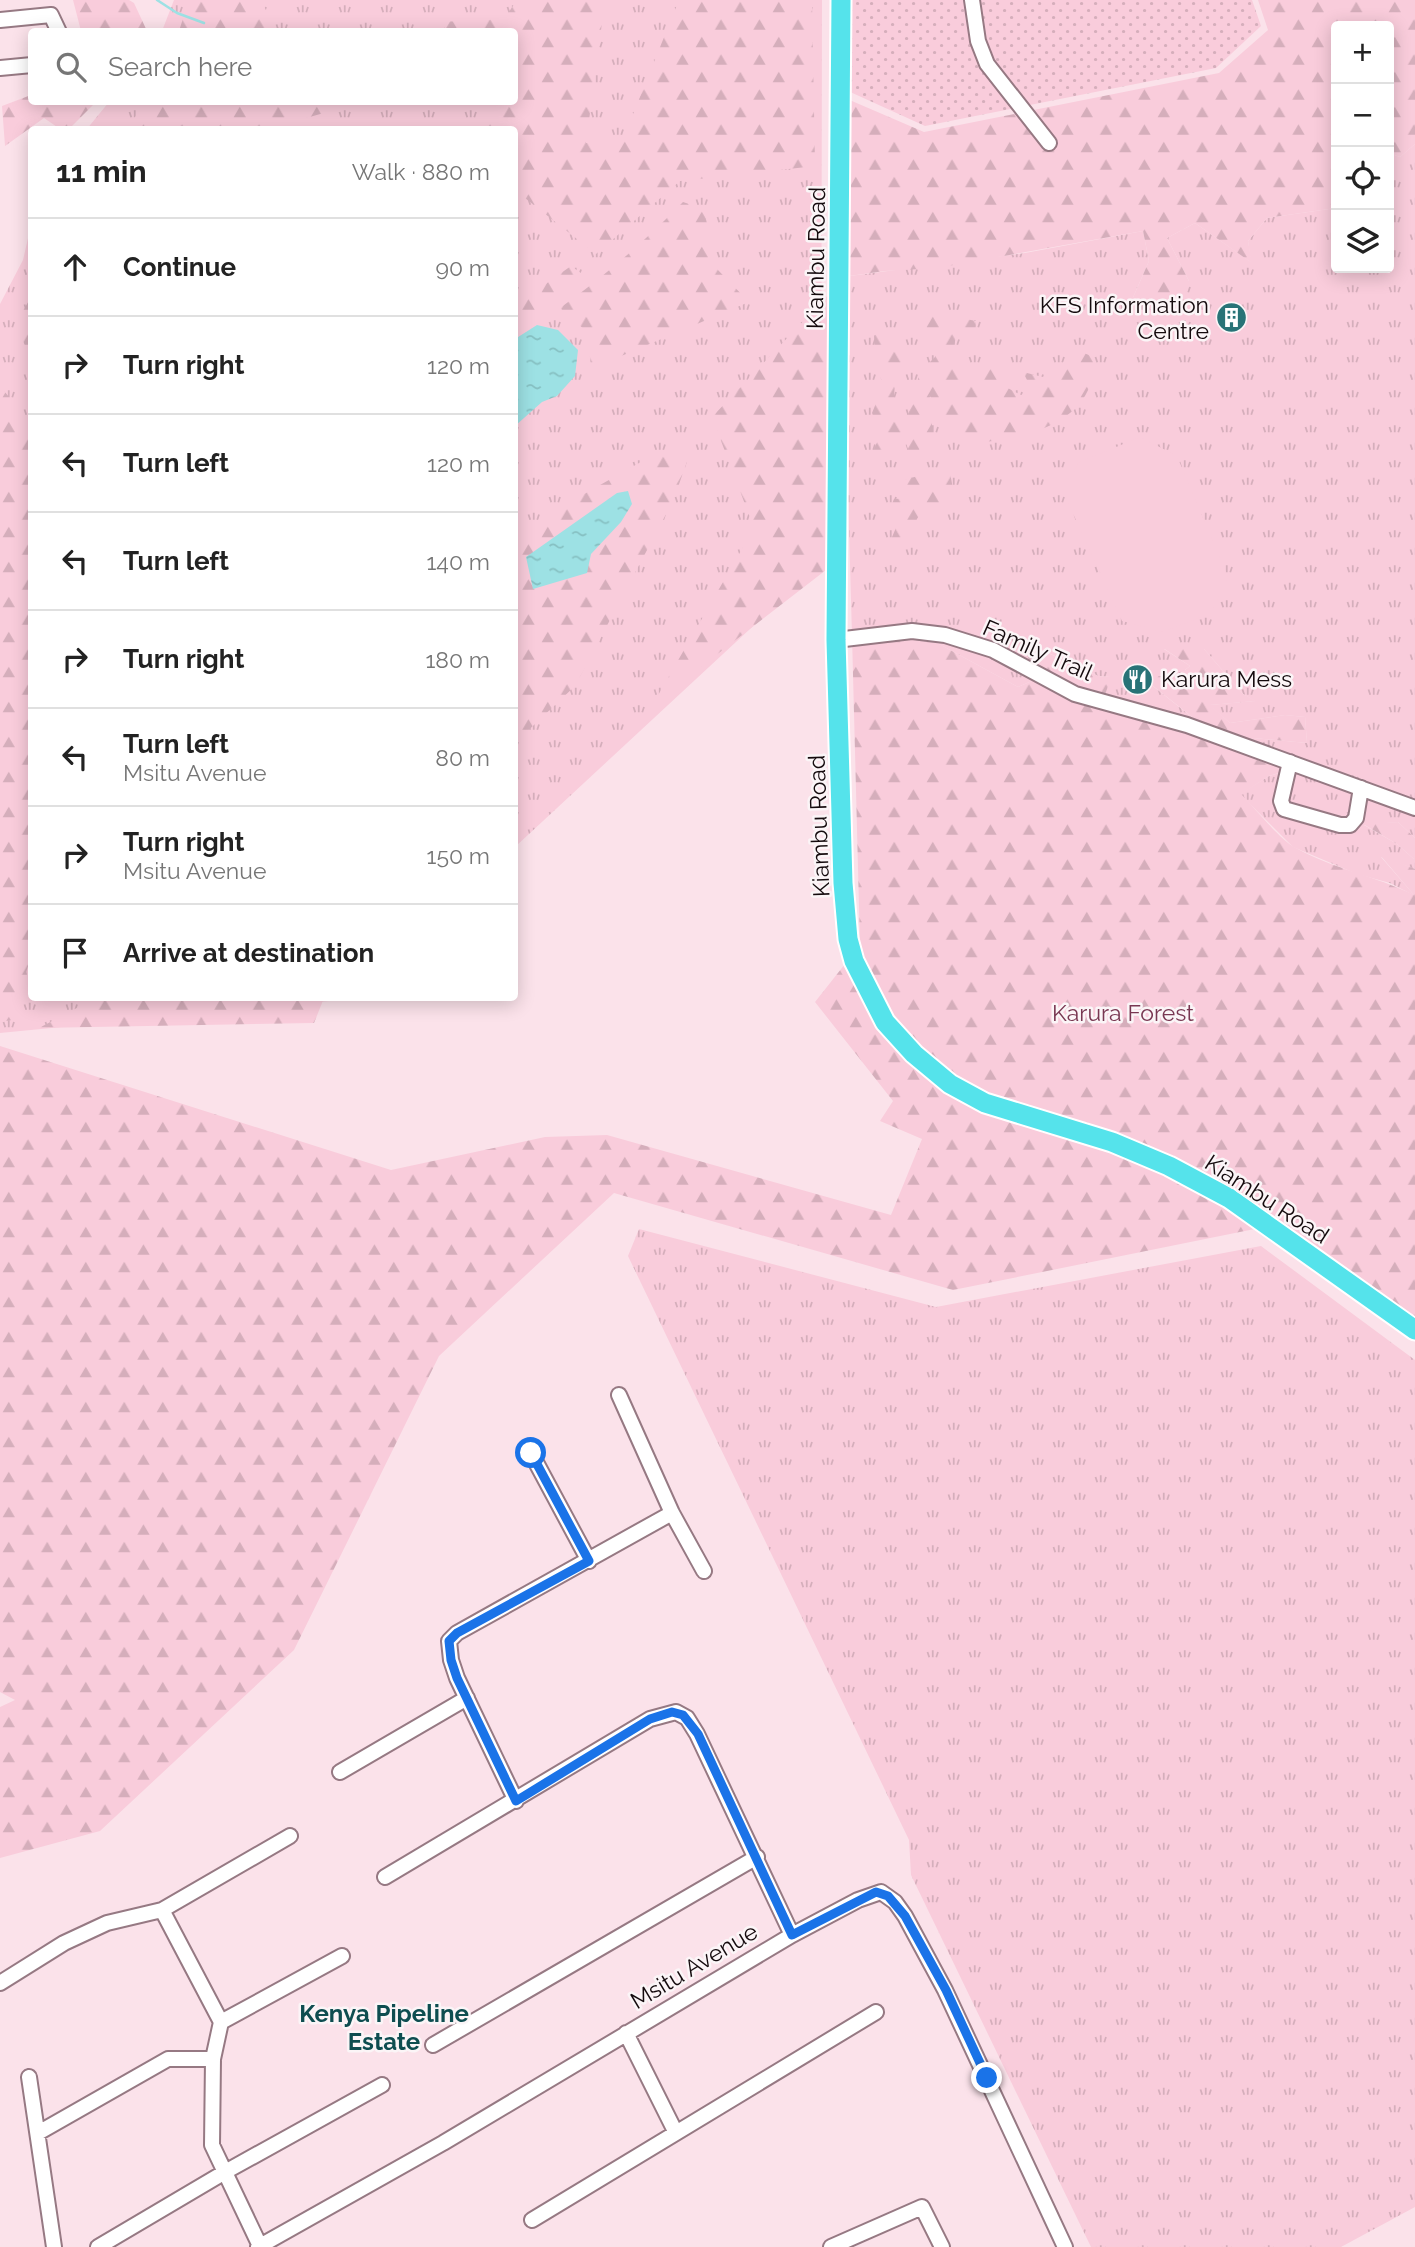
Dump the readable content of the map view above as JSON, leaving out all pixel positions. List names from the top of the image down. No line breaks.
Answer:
{"streets":{"highway":["Kiambu Road"],"street":["Family Trail","Msitu Avenue"]},"crossings":[["Kiambu Road","Family Trail"]],"districts":["Kenya Pipeline Estate"],"parks":["Karura Forest"],"places":{"building":["KFS Information Centre"],"restaurant":["Karura Mess"]},"page":{"map_buttons":["+","−"],"search":"Search here","heading":["11 min","Walk · 880 m"],"list":[["Continue","90 m"],["Turn right","120 m"],["Turn left","120 m"],["Turn left","140 m"],["Turn right","180 m"],["Turn left","Msitu Avenue","80 m"],["Turn right","Msitu Avenue","150 m"],"Arrive at destination"]}}
